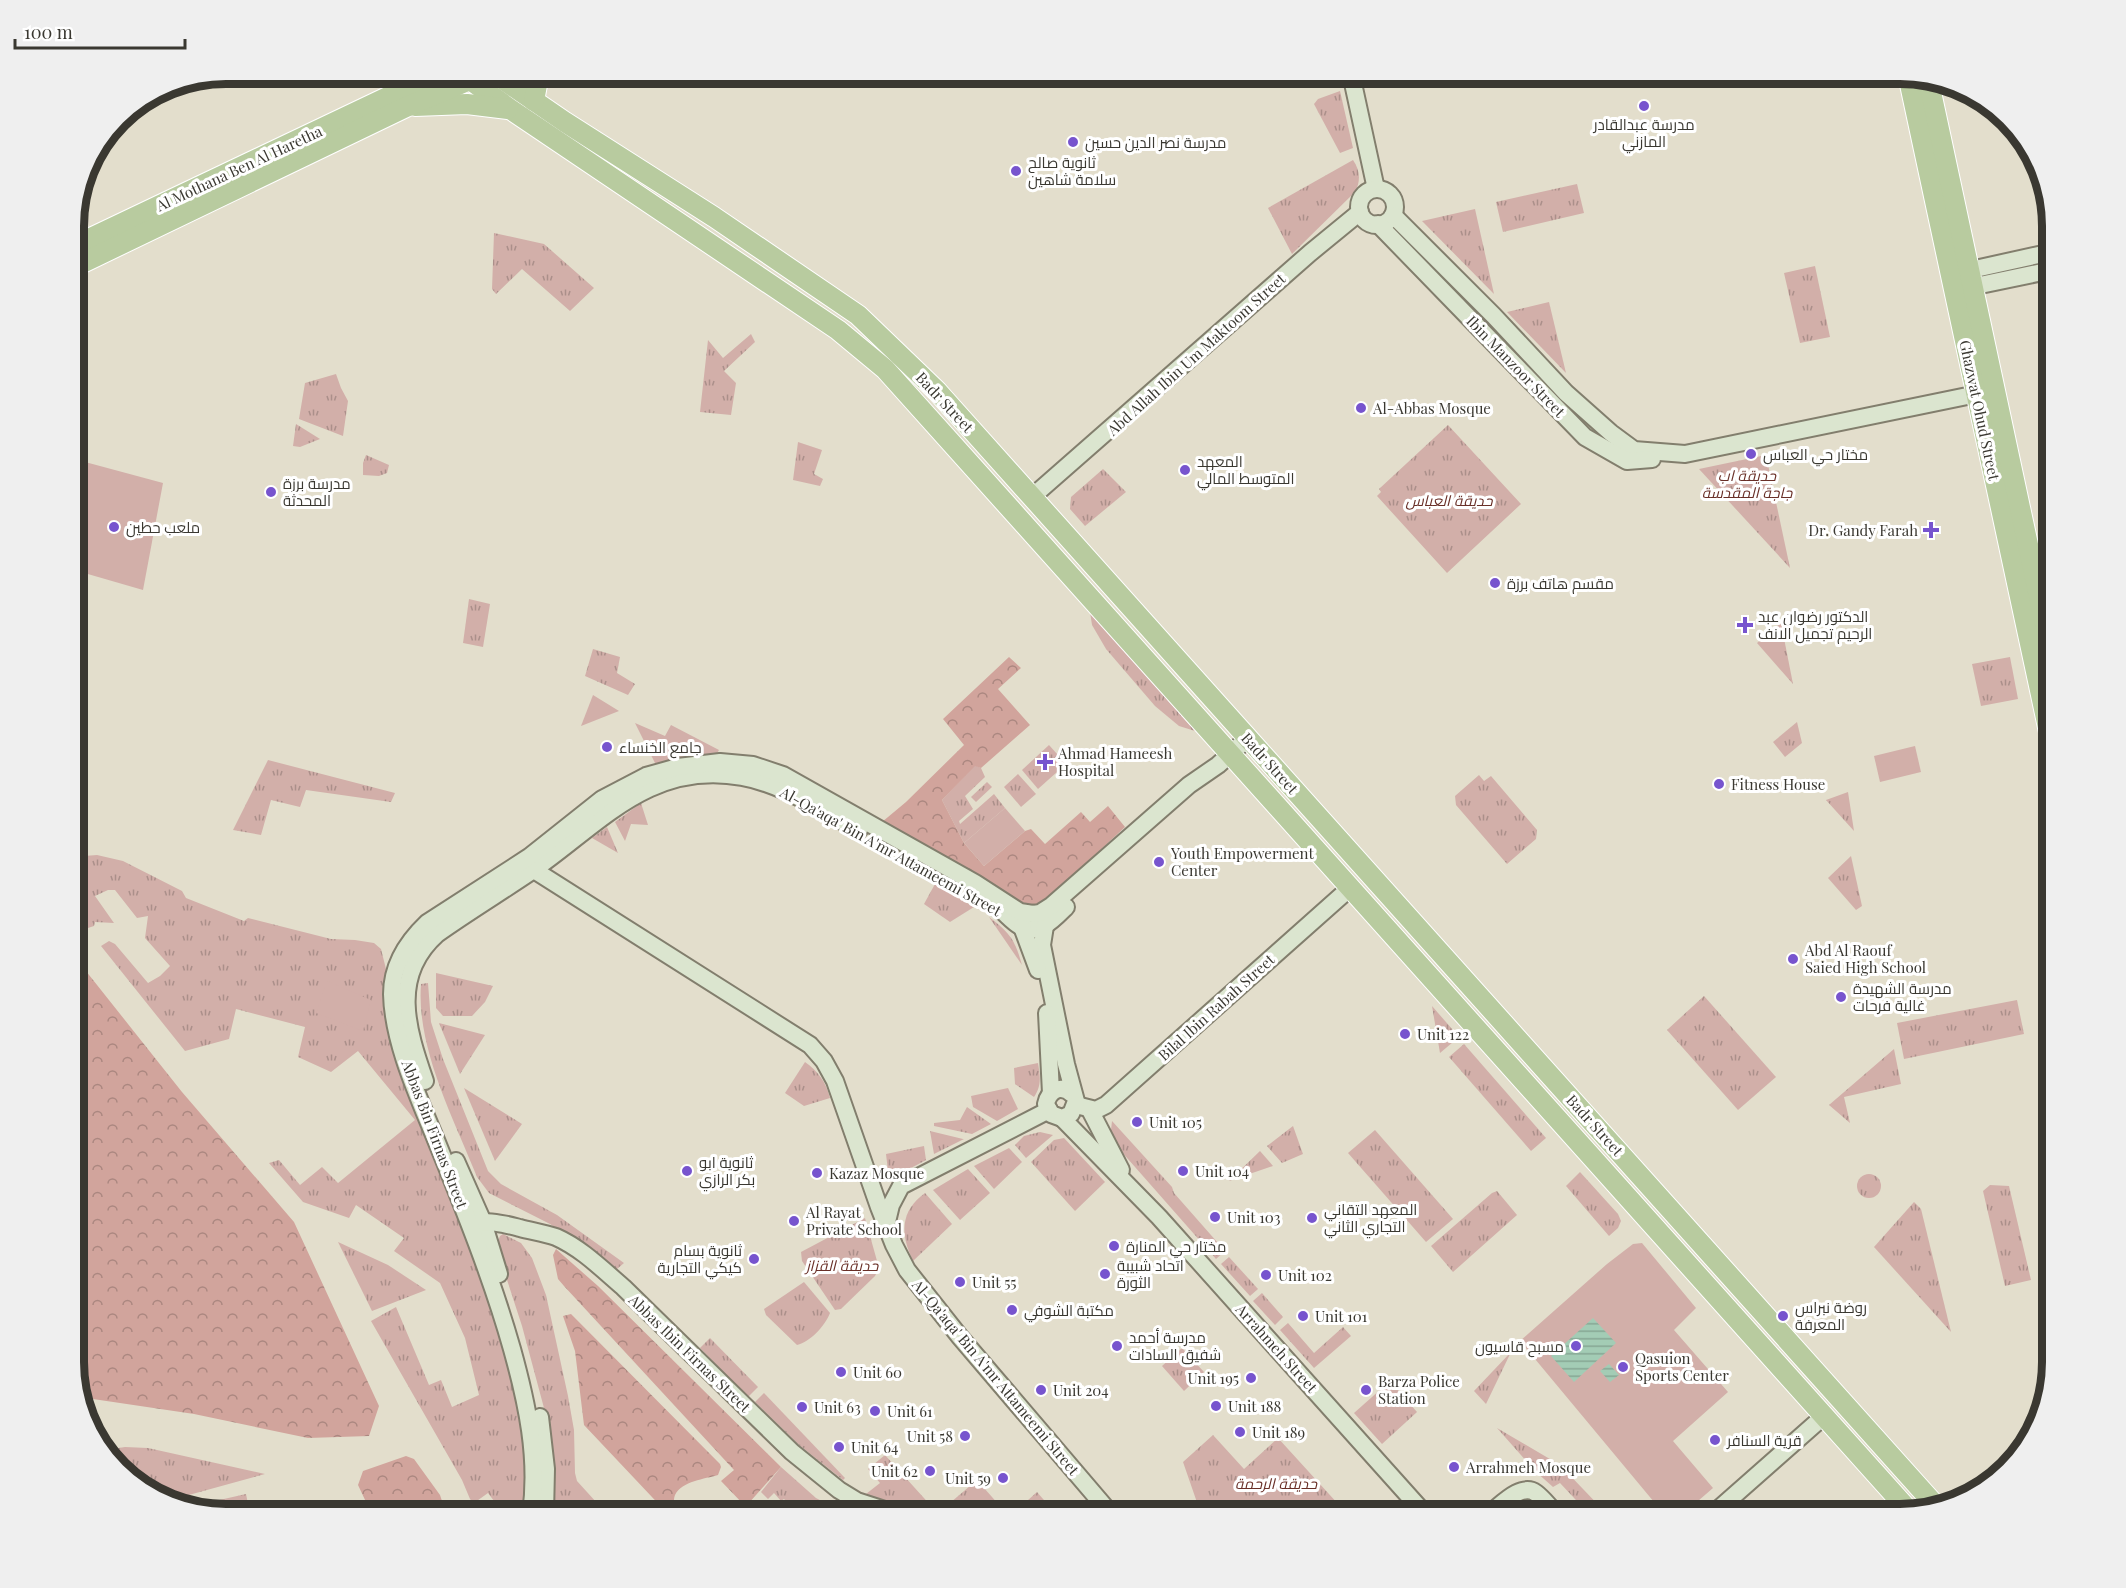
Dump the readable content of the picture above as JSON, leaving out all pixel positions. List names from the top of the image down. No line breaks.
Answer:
{"streets":{"main road":["Al Mothana Ben Al Haretha","Abd Allah Ibin Um Maktoom Street","Ibin Manzoor Street","Badr Street","Ghazwat Ohud Street","Al-Qa'aqa' Bin A'mr Attameemi Street","Bilal Ibin Rabah Street","Abbas Bin Firnas Street","Arrahmeh Street","Abbas Ibin Firnas Street"]},"crossings":[["Abd Allah Ibin Um Maktoom Street","Ibin Manzoor Street"],["Abd Allah Ibin Um Maktoom Street","Badr Street"],["Ibin Manzoor Street","Ghazwat Ohud Street"],["Badr Street","Bilal Ibin Rabah Street"],["Al-Qa'aqa' Bin A'mr Attameemi Street","Abbas Bin Firnas Street"],["Al-Qa'aqa' Bin A'mr Attameemi Street","Arrahmeh Street"],["Bilal Ibin Rabah Street","Arrahmeh Street"],["Abbas Bin Firnas Street","Abbas Ibin Firnas Street"]],"parks":["حديقة اب جاجة المقدسة","حديقة العباس","حديقة القزاز","حديقة الرحمة"],"places":{"other":["مدرسة عبدالقادر المازني","مدرسة نصر الدين حسين","ثانوية صالح سلامة شاهين","Al-Abbas Mosque","مختار حي العباس","المعهد المتوسط المالي","مدرسة برزة المحدثة","ملعب حطين","مقسم هاتف برزة","جامع الخنساء","Fitness House","Youth Empowerment Center","Abd Al Raouf Saied High School","مدرسة الشهيدة غالية فرحات","Unit 122","Unit 105","ثانوية ابو بكر الرازي","Unit 104","Kazaz Mosque","Unit 103","المعهد التقاني التجاري الثاني","Al Rayat Private School","مختار حي المنارة","ثانوية بسام كيكي التجارية","اتحاد شبيبة الثورة","Unit 102","Unit 55","مكتبة الشوفي","Unit 101","روضة نبراس المعرفة","مدرسة أحمد شفيق السادات","مسبح قاسيون","Qasuion Sports Center","Unit 60","Unit 195","Unit 204","Barza Police Station","Unit 188","Unit 63","Unit 61","Unit 189","Unit 58","قرية السنافر","Unit 64","Arrahmeh Mosque","Unit 62","Unit 59"],"health":["Dr. Gandy Farah","الدكتور رضوان عبد الرحيم تجميل الانف","Ahmad Hameesh Hospital"]},"scale_bar":"100 m"}
